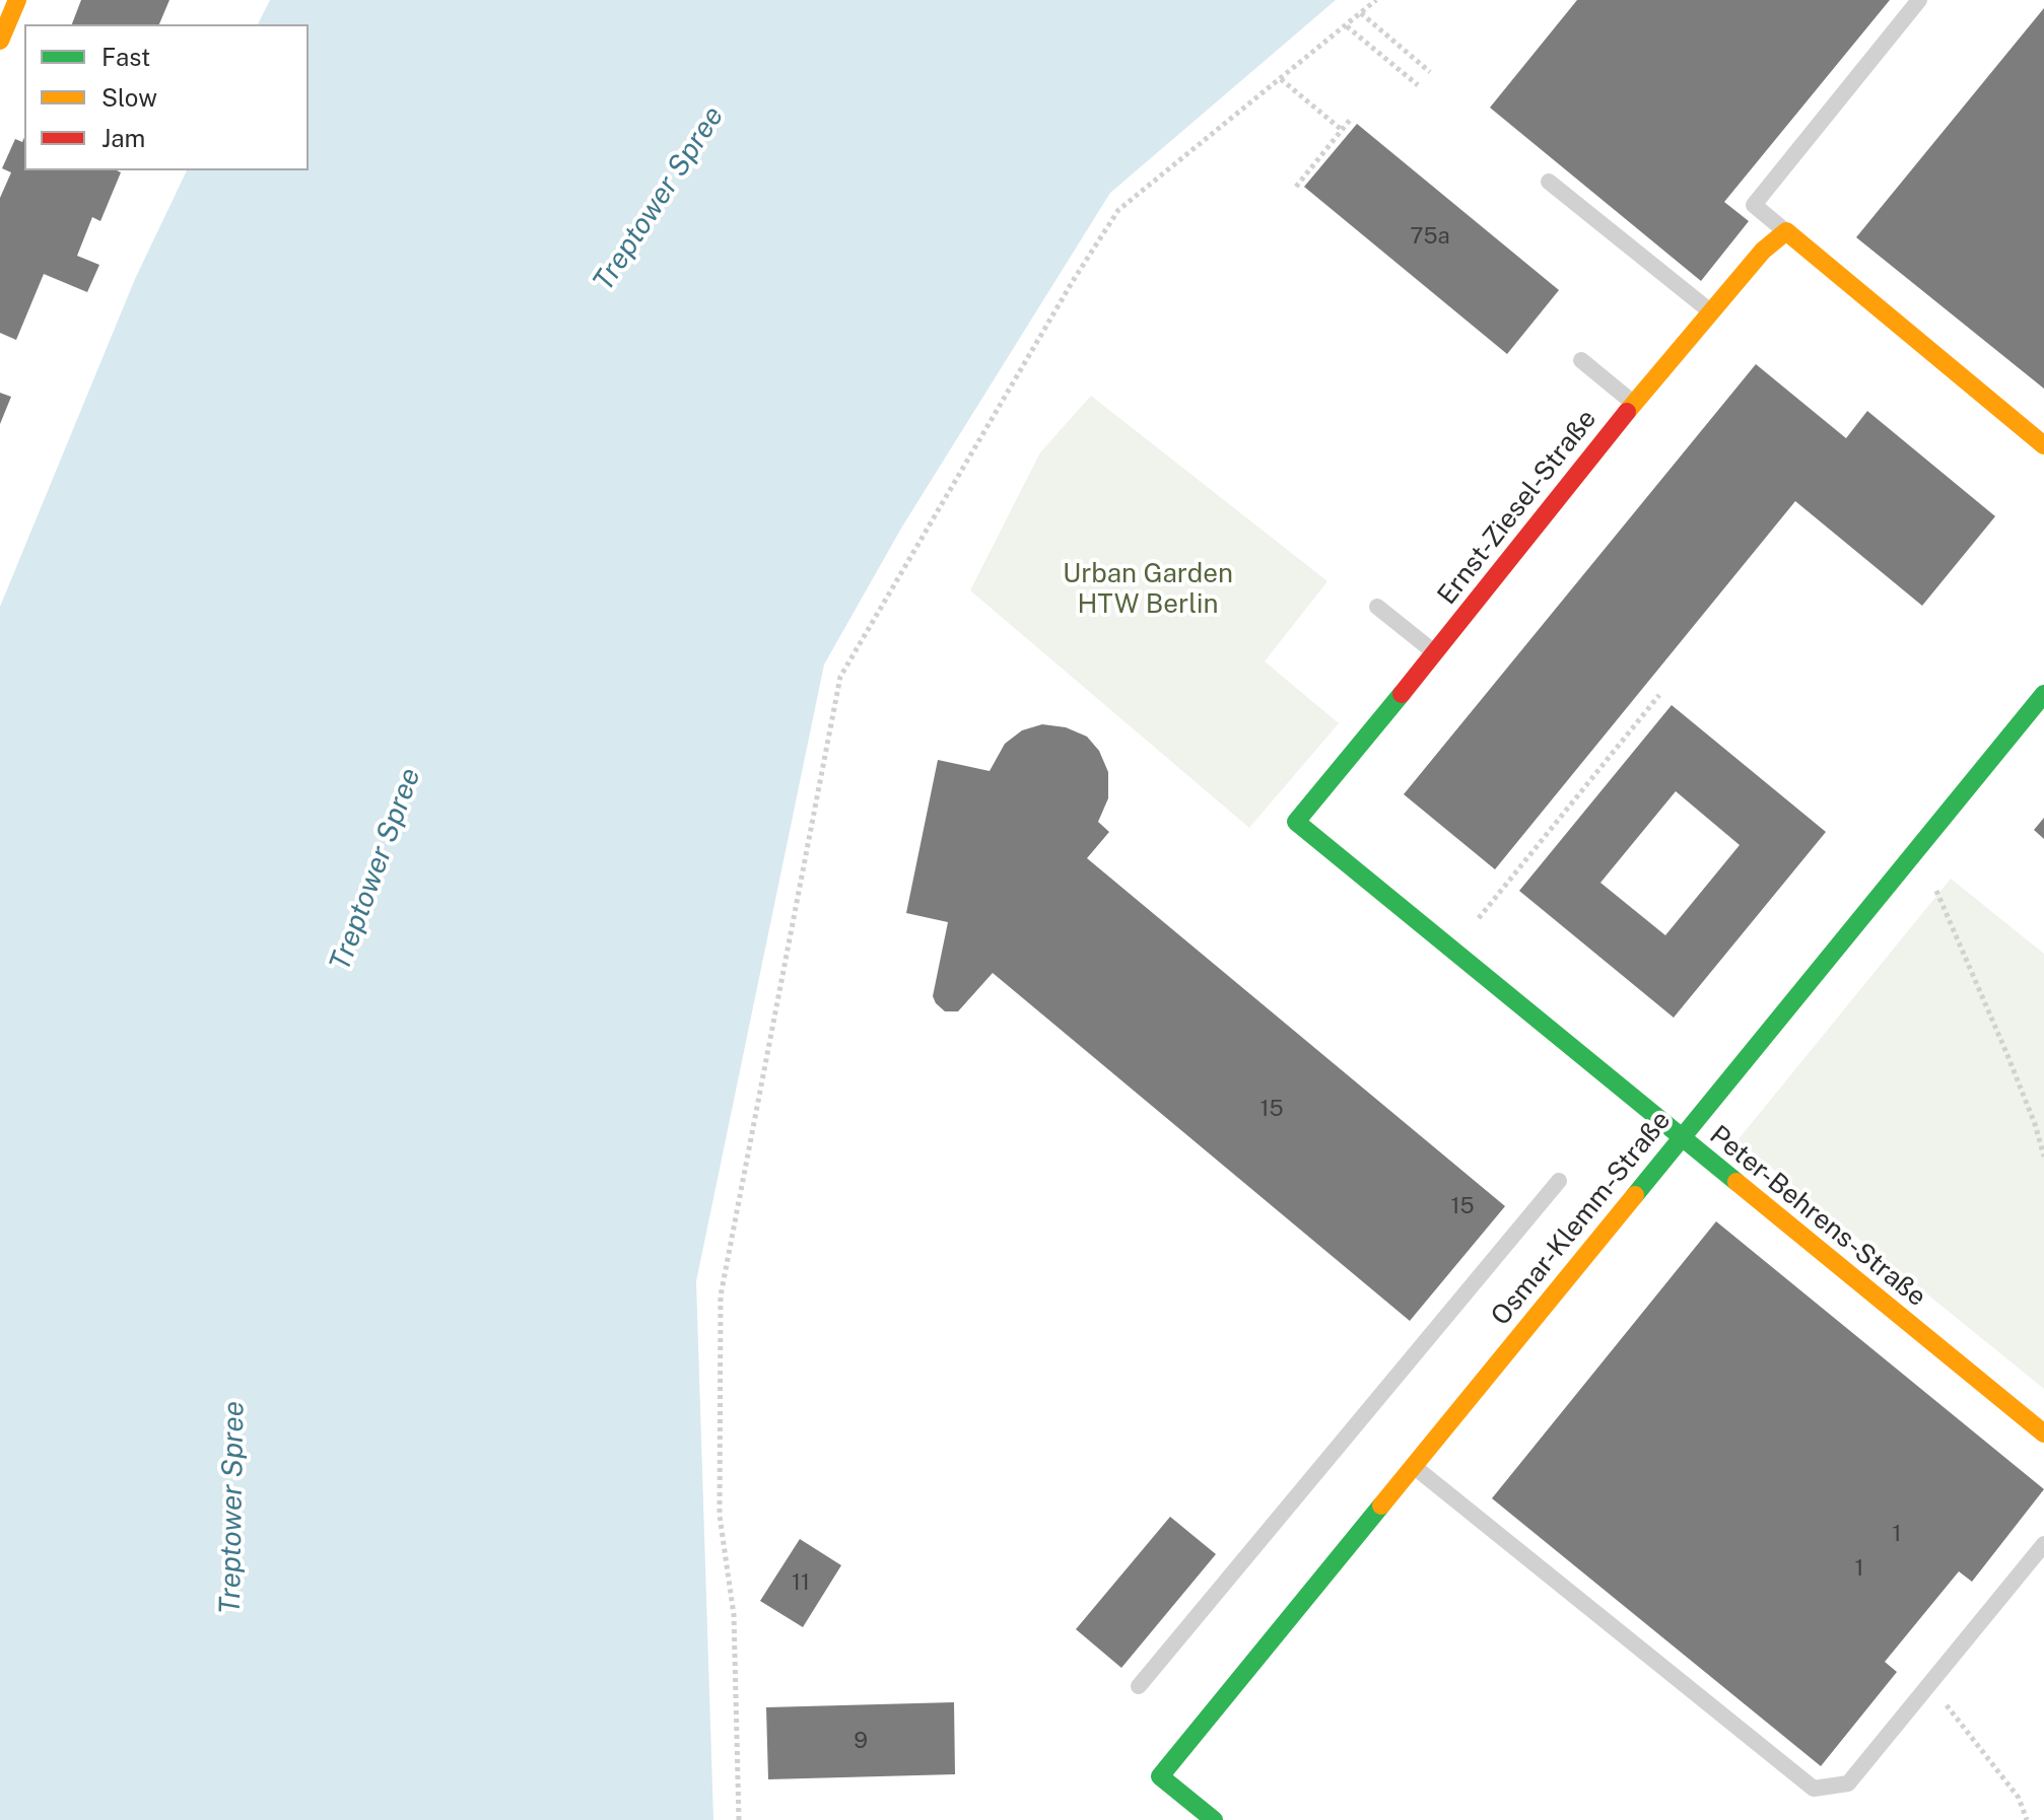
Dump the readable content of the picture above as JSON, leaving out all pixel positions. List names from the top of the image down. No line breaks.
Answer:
{"streets":{"street":["Ernst-Ziesel-Straße","Peter-Behrens-Straße","Osmar-Klemm-Straße"]},"crossings":[["Ernst-Ziesel-Straße","Peter-Behrens-Straße"],["Peter-Behrens-Straße","Osmar-Klemm-Straße"]],"water":["Treptower Spree"],"parks":["Urban Garden HTW Berlin"],"house_numbers":["75a","15","15","1","1","11","9"],"legend":["Fast","Slow","Jam"]}
